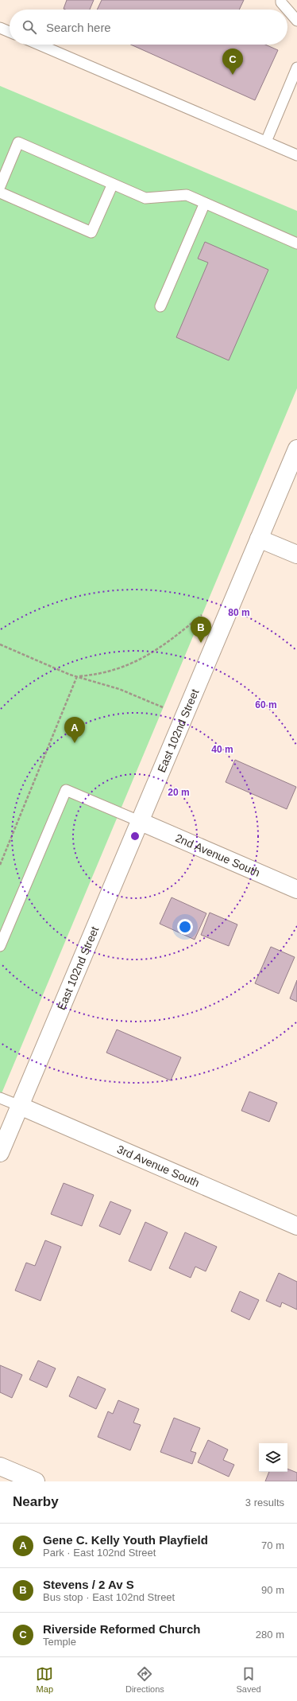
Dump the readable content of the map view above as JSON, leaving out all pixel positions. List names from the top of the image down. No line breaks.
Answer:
{"streets":{"street":["East 102nd Street","2nd Avenue South","3rd Avenue South"]},"crossings":[["East 102nd Street","2nd Avenue South"],["East 102nd Street","3rd Avenue South"]],"page":{"search":"Search here","pins":["C","B","A"],"heading":["Nearby","3 results"],"list":[{"mark":"A","name":"Gene C. Kelly Youth Playfield","note":"Park · East 102nd Street","value":"70 m"},{"mark":"B","name":"Stevens / 2 Av S","note":"Bus stop · East 102nd Street","value":"90 m"},{"mark":"C","name":"Riverside Reformed Church","note":"Temple","value":"280 m"}],"nav":["Map","Directions","Saved"]},"rings":["80 m","60 m","40 m","20 m"]}
